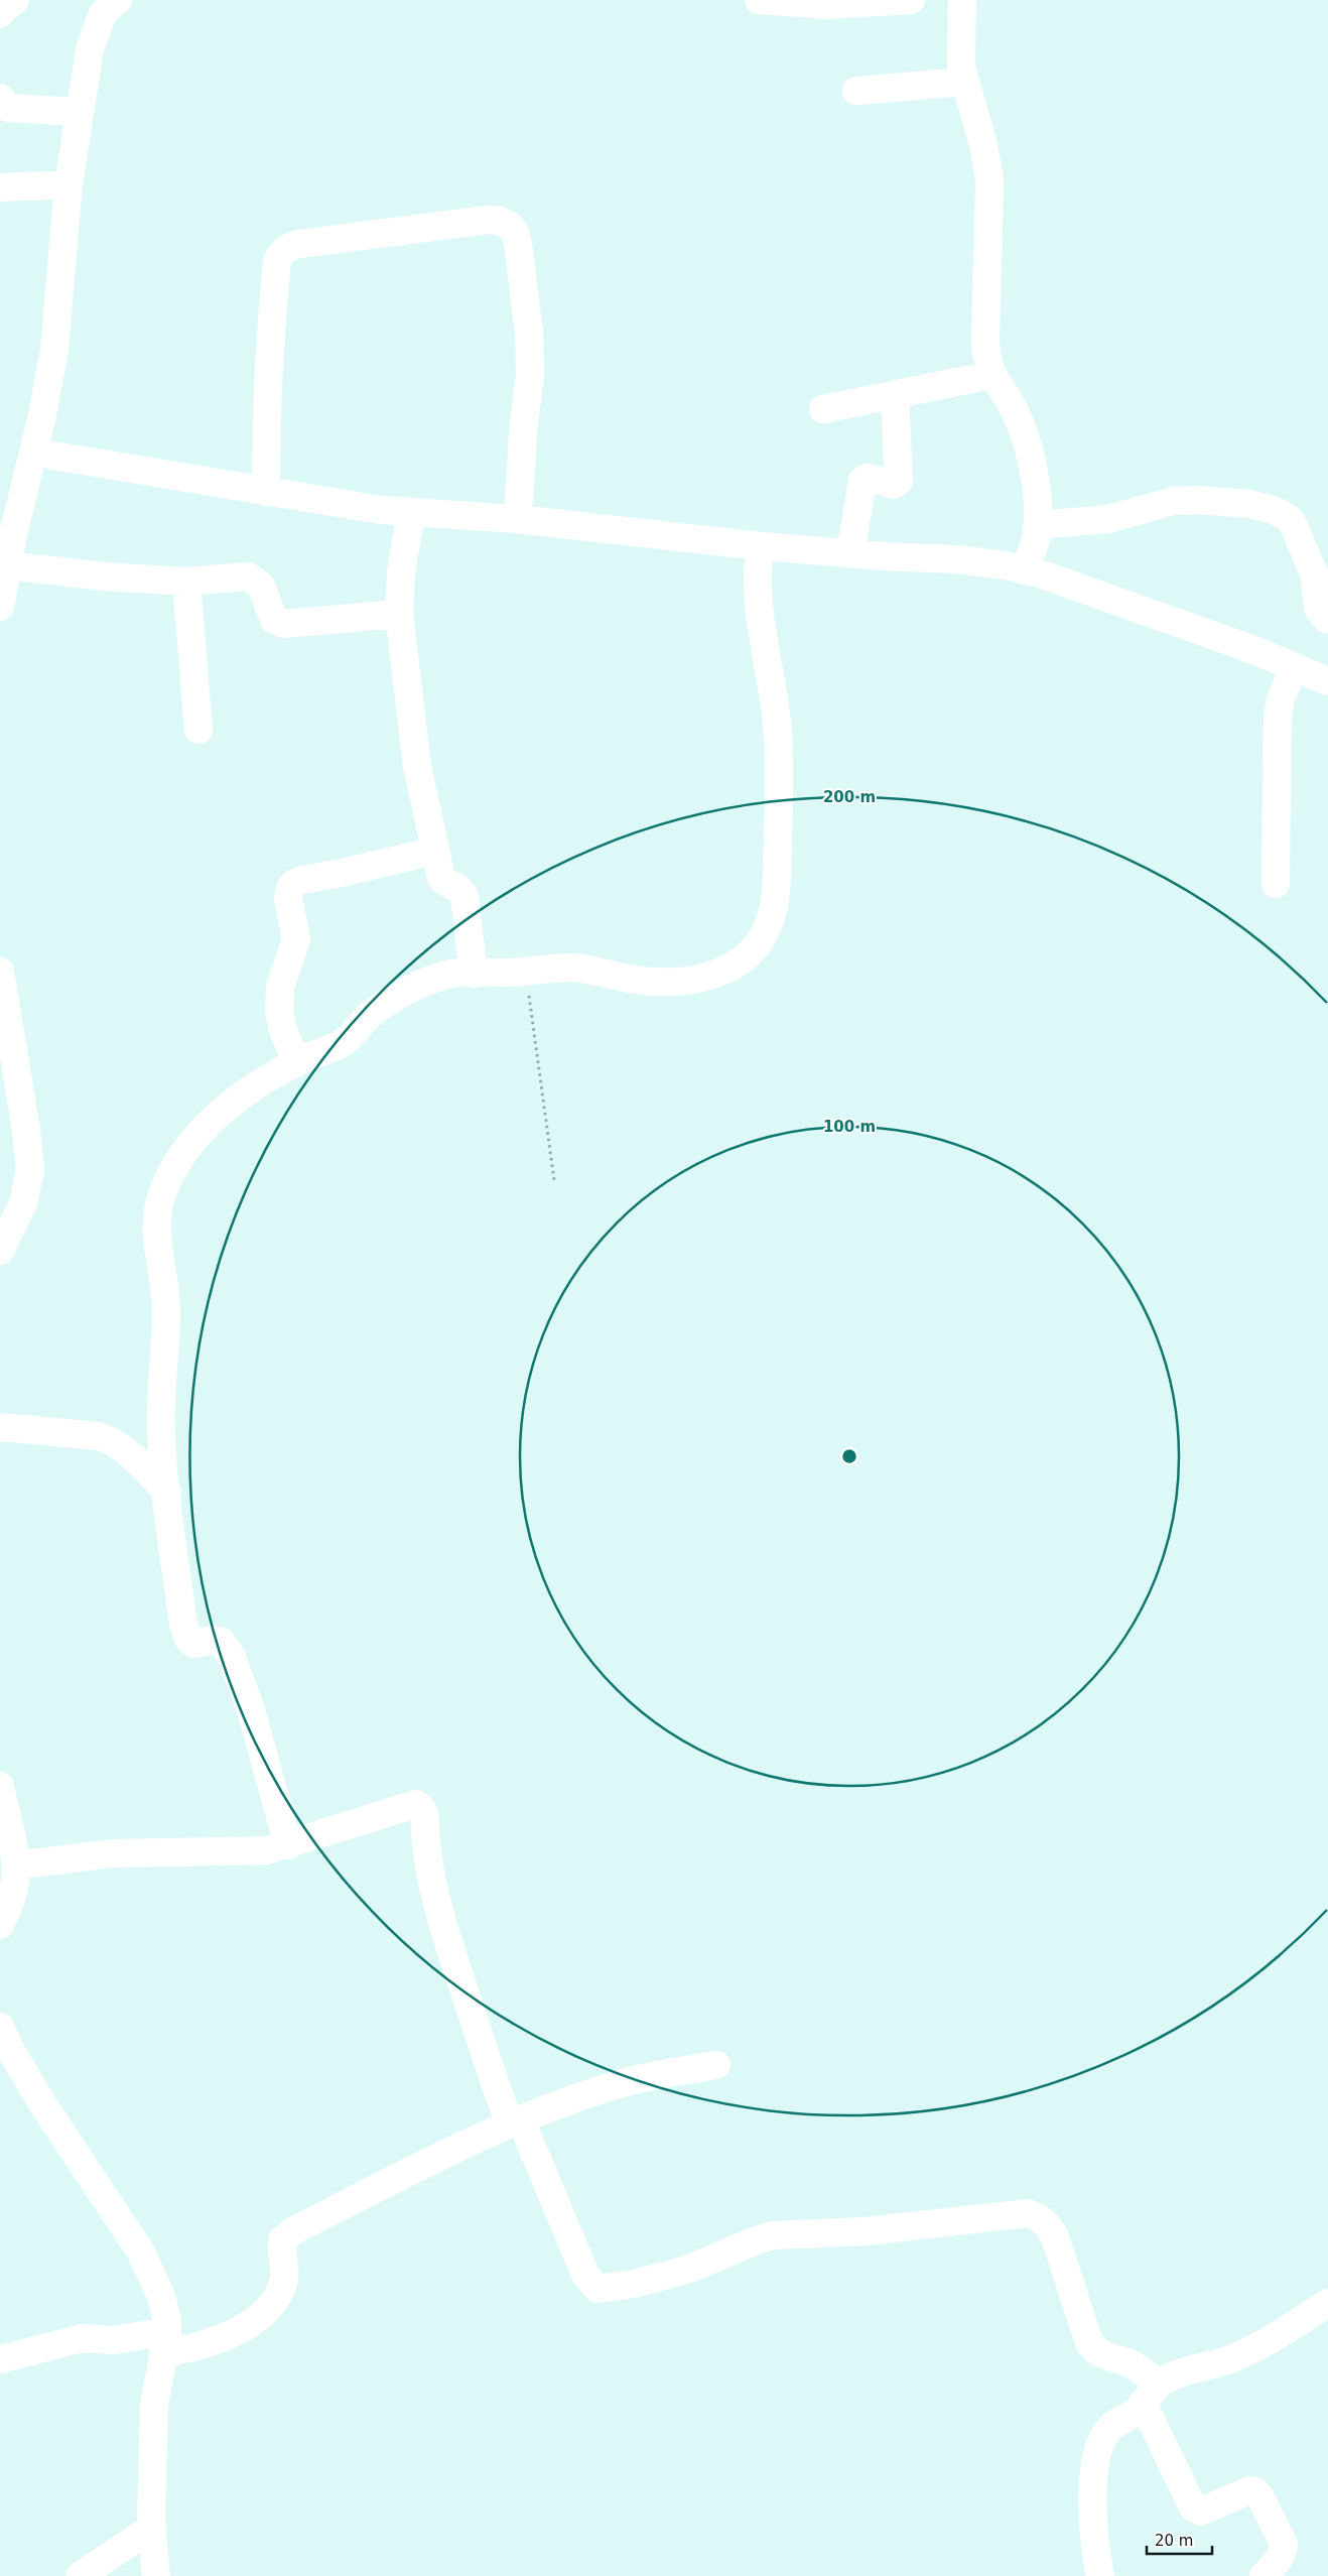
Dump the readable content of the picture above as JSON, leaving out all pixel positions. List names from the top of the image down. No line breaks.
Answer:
{"scale_bar":"20 m","rings":["200 m","100 m"]}
